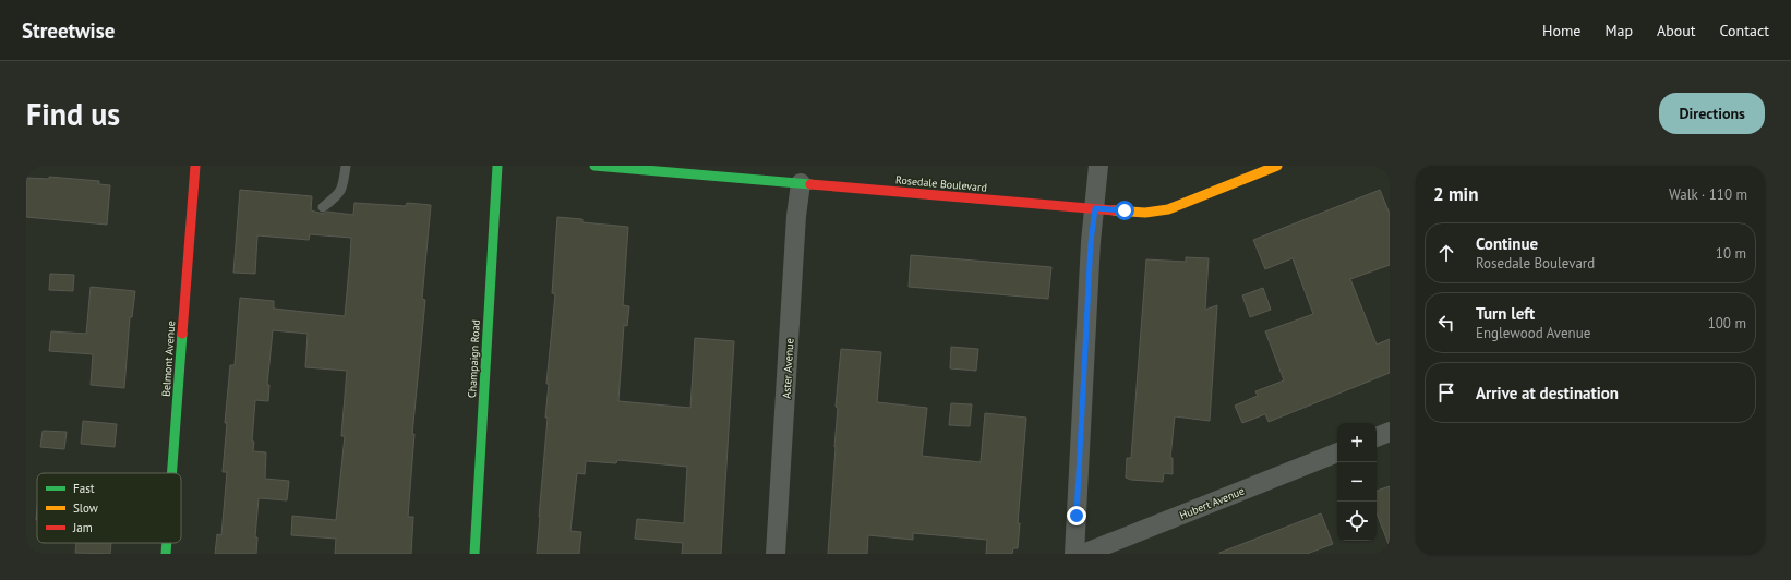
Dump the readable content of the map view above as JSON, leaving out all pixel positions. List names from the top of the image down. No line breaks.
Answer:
{"streets":{"street":["Rosedale Boulevard","Belmont Avenue","Champaign Road","Aster Avenue","Hubert Avenue"]},"crossings":[["Rosedale Boulevard","Aster Avenue"]],"legend":["Fast","Slow","Jam"],"page":{"header":"Streetwise","nav":["Home","Map","About","Contact"],"buttons":"Directions","title":"Find us","heading":["2 min","Walk · 110 m"],"list":[["Continue","Rosedale Boulevard","10 m"],["Turn left","Englewood Avenue","100 m"],"Arrive at destination"],"map_buttons":["+","−"]}}
